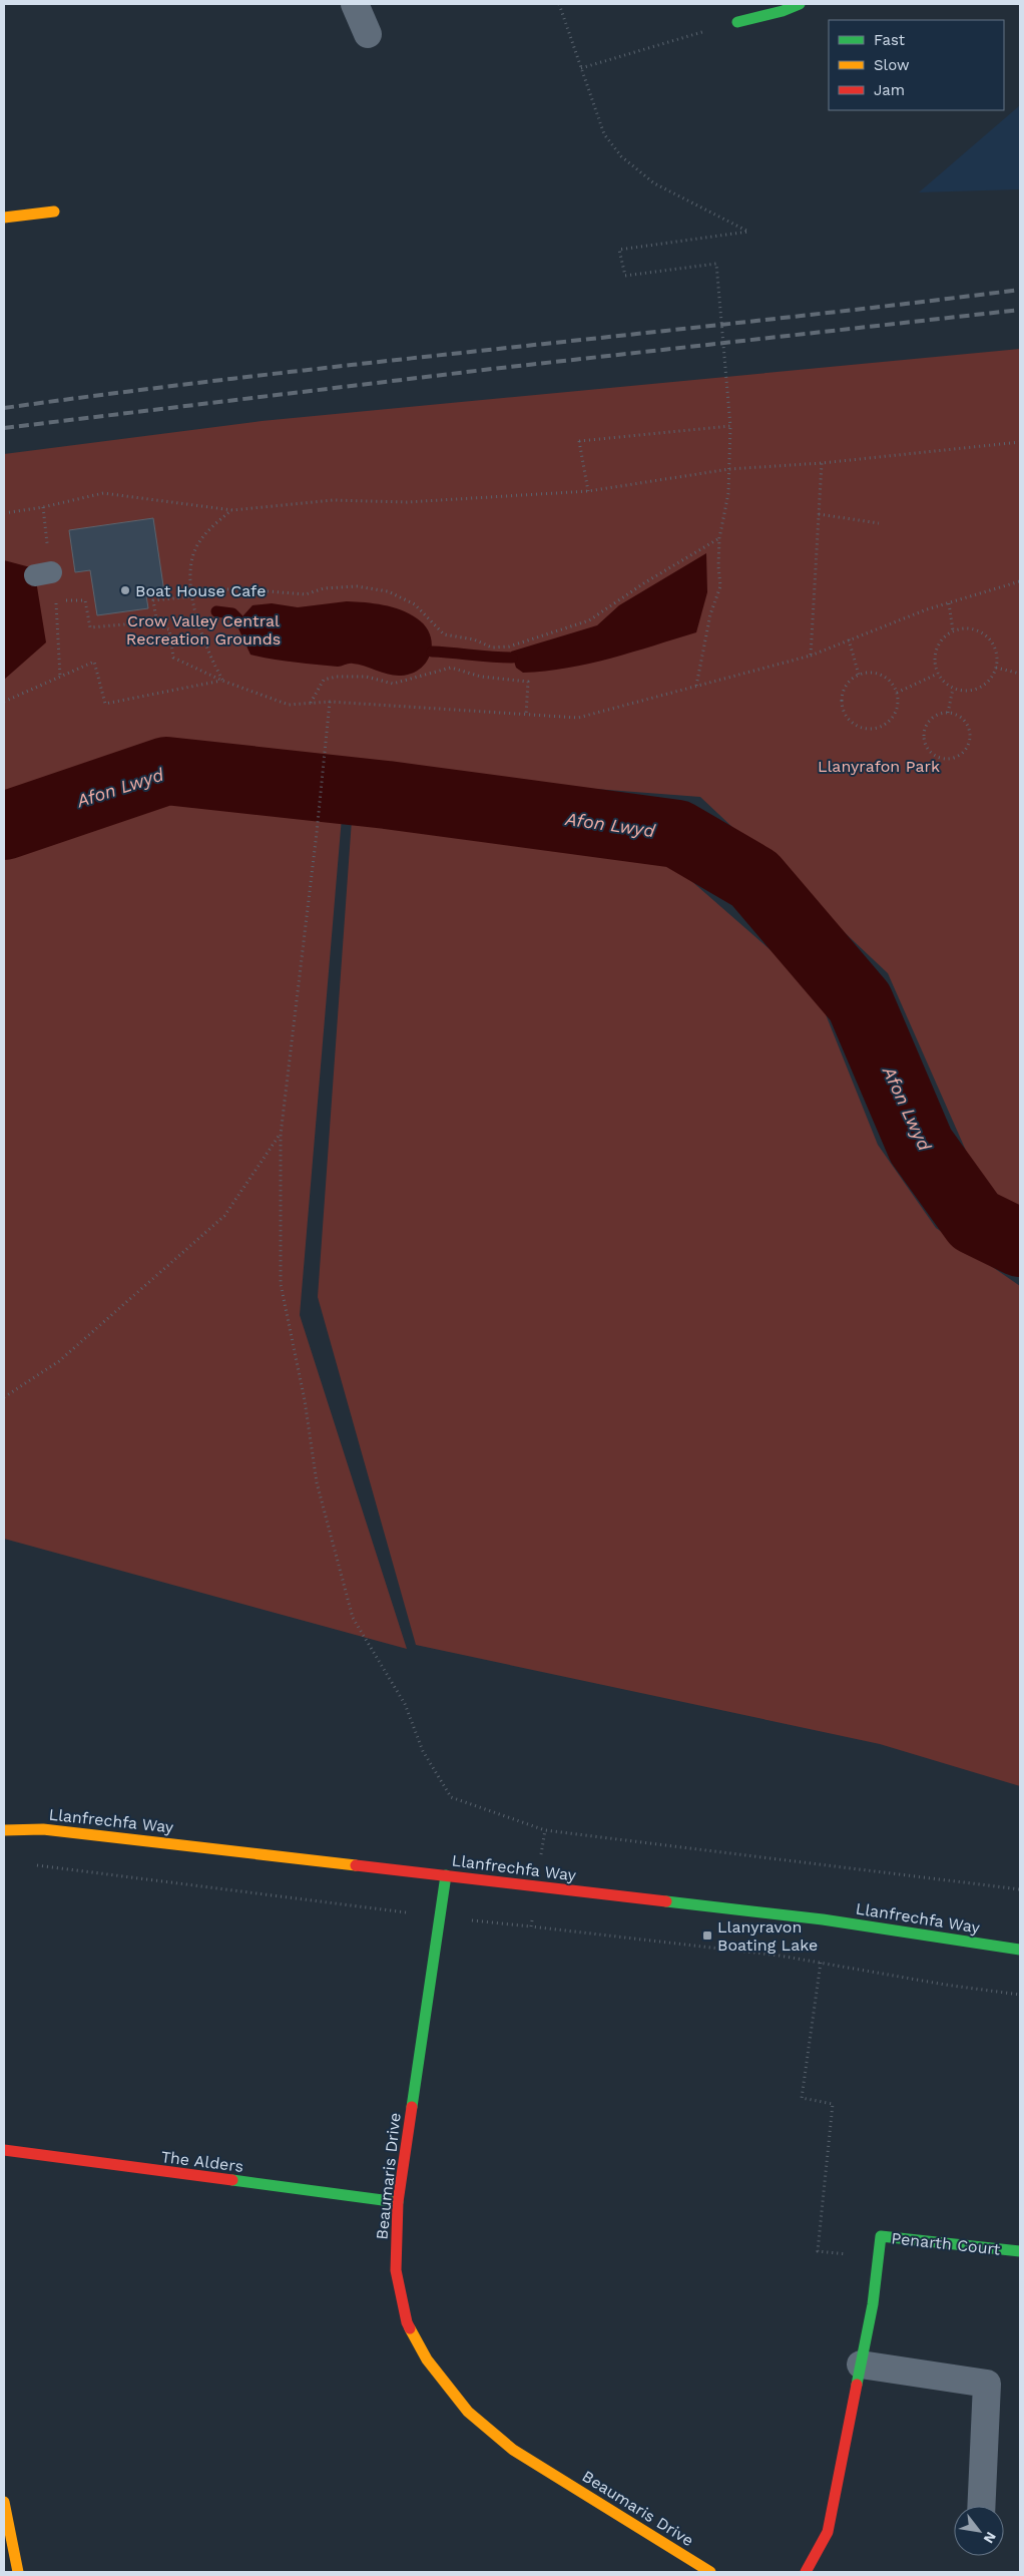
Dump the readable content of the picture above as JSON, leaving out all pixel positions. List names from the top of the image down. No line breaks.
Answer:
{"streets":{"street":["Llanfrechfa Way","The Alders","Beaumaris Drive","Penarth Court"]},"crossings":[["Llanfrechfa Way","Beaumaris Drive"],["The Alders","Beaumaris Drive"]],"water":["Afon Lwyd"],"parks":["Crow Valley Central Recreation Grounds","Llanyrafon Park"],"places":{"other":["Boat House Cafe"],"transit":["Llanyravon Boating Lake"]},"legend":["Fast","Slow","Jam"],"north":"bottom right"}
